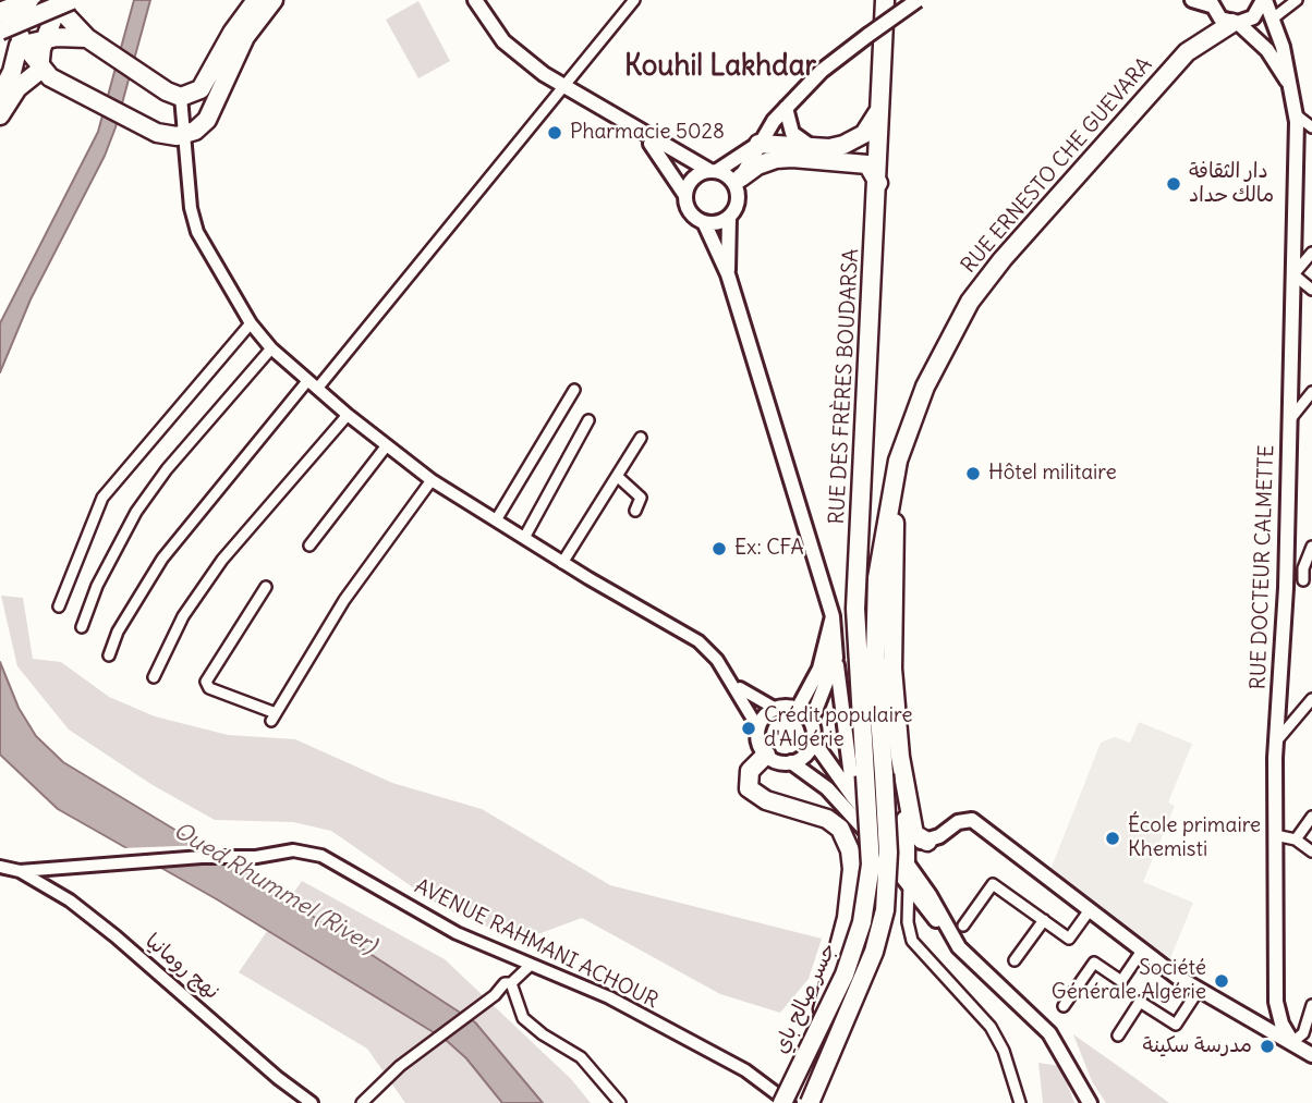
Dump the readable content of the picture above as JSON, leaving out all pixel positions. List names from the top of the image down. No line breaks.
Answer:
{"streets":{"highway":["RUE ERNESTO CHE GUEVARA","RUE DES FRÈRES BOUDARSA","جسر صالح باي"],"main road":["RUE DOCTEUR CALMETTE"],"street":["AVENUE RAHMANI ACHOUR","نهج رومانيا"]},"crossings":[["RUE ERNESTO CHE GUEVARA","RUE DOCTEUR CALMETTE"],["RUE DES FRÈRES BOUDARSA","جسر صالح باي"],["AVENUE RAHMANI ACHOUR","نهج رومانيا"],["AVENUE RAHMANI ACHOUR","جسر صالح باي"]],"districts":["Kouhil Lakhdar"],"water":["Oued Rhummel (River)"],"places":["Pharmacie 5028","دار الثقافة مالك حداد","Hôtel militaire","Ex: CFA","Crédit populaire d'Algérie","École primaire Khemisti","Société Générale Algérie","مدرسة سكينة"]}
